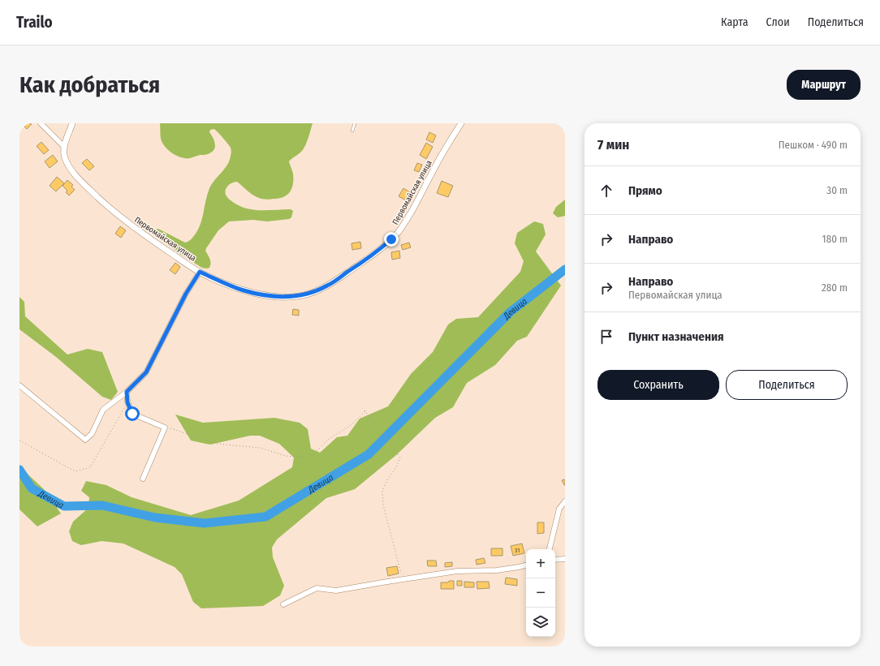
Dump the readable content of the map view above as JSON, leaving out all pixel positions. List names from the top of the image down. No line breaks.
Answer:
{"streets":{"street":["Первомайская улица"]},"water":["Девица"],"house_numbers":["31"],"page":{"header":"Trailo","nav":["Карта","Слои","Поделиться"],"buttons":["Маршрут",["Сохранить","Поделиться"]],"title":"Как добраться","heading":["7 мин","Пешком · 490 m"],"list":[["Прямо","30 m"],["Направо","180 m"],["Направо","Первомайская улица","280 m"],"Пункт назначения"],"map_buttons":["+","−"]}}
